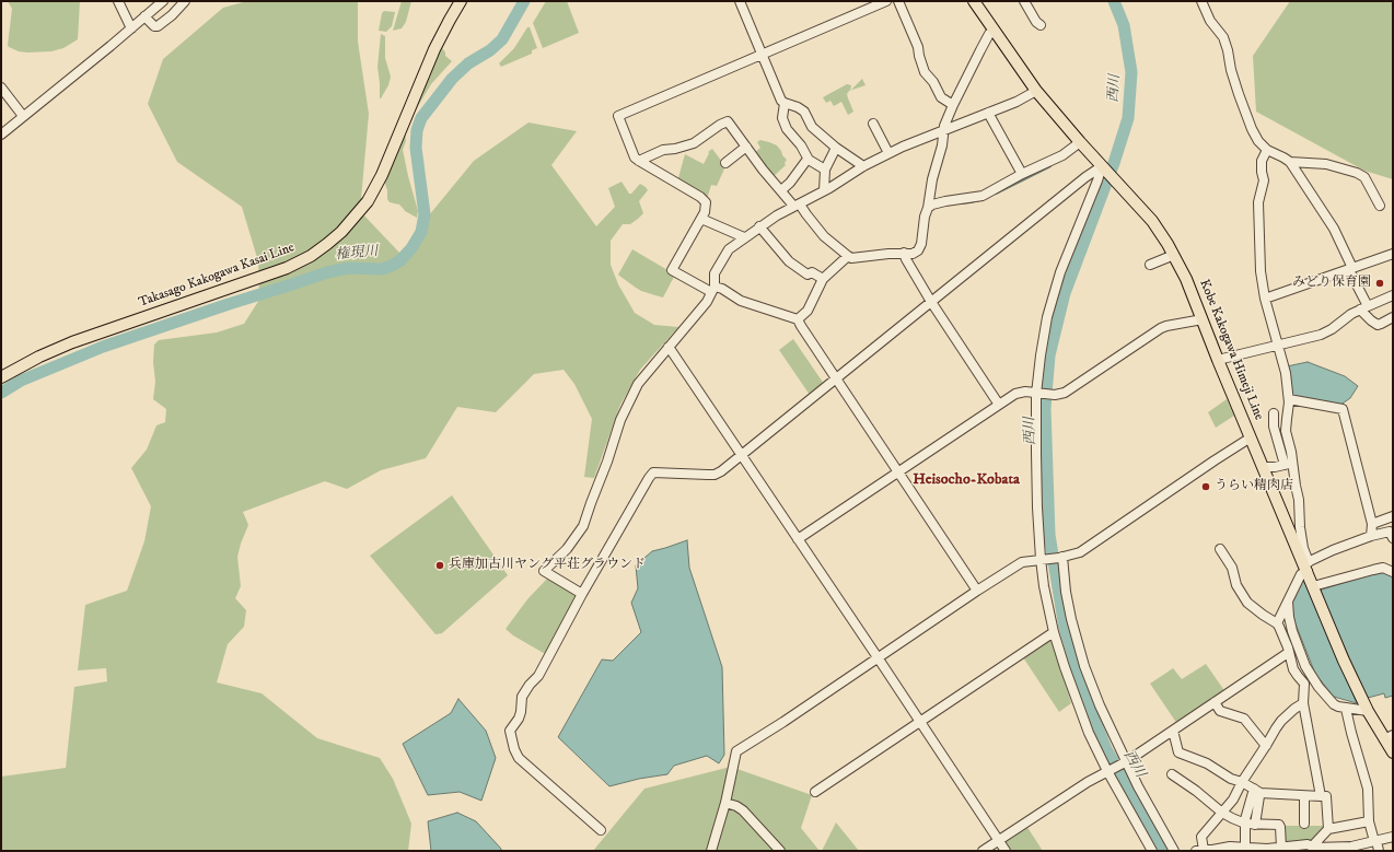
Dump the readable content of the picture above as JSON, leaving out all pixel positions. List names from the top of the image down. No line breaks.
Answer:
{"streets":{"main road":["Takasago Kakogawa Kasai Line","Kobe Kakogawa Himeji Line"]},"districts":["Heisocho-Kobata"],"water":["西川","権現川"],"places":["みどり保育園","うらい精肉店","兵庫加古川ヤング平荘グラウンド"]}
